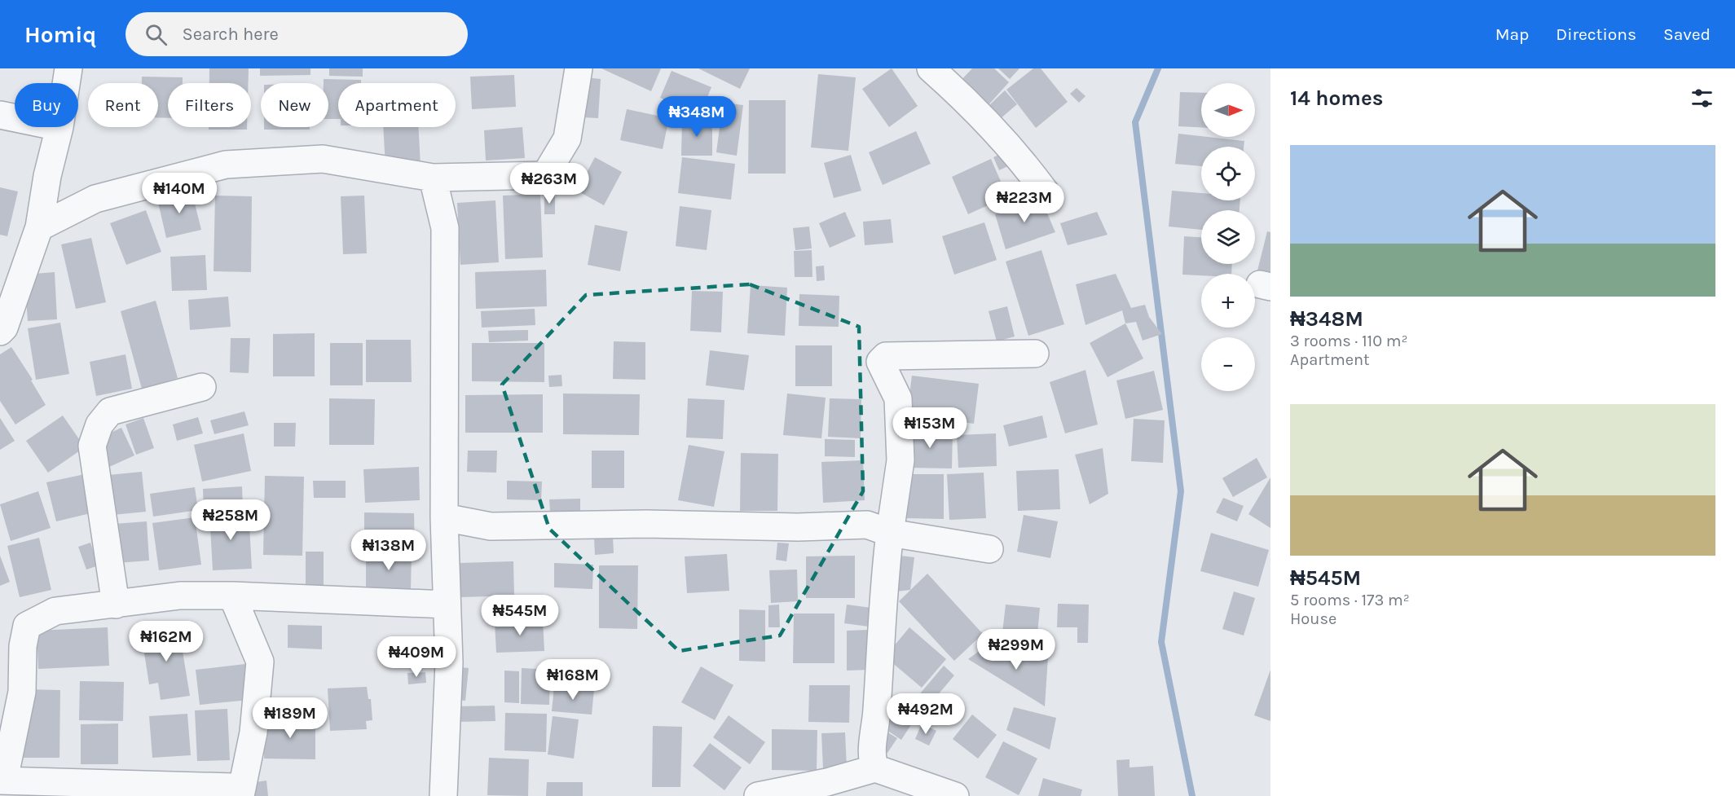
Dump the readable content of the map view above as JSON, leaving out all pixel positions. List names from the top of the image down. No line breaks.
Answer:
{"north":"right","page":{"header":"Homiq","search":"Search here","nav":["Map","Directions","Saved"],"heading":"14 homes","map_buttons":["+","−"],"chip":["Buy","Rent","Filters","New","Apartment"],"price":["₦348M","₦263M","₦140M","₦223M","₦153M","₦258M","₦138M","₦545M","₦162M","₦299M","₦409M","₦168M","₦492M","₦189M"],"list":[{"name":"₦348M","note":"3 rooms · 110 m² · Apartment"},{"name":"₦545M","note":"5 rooms · 173 m² · House"}]}}
